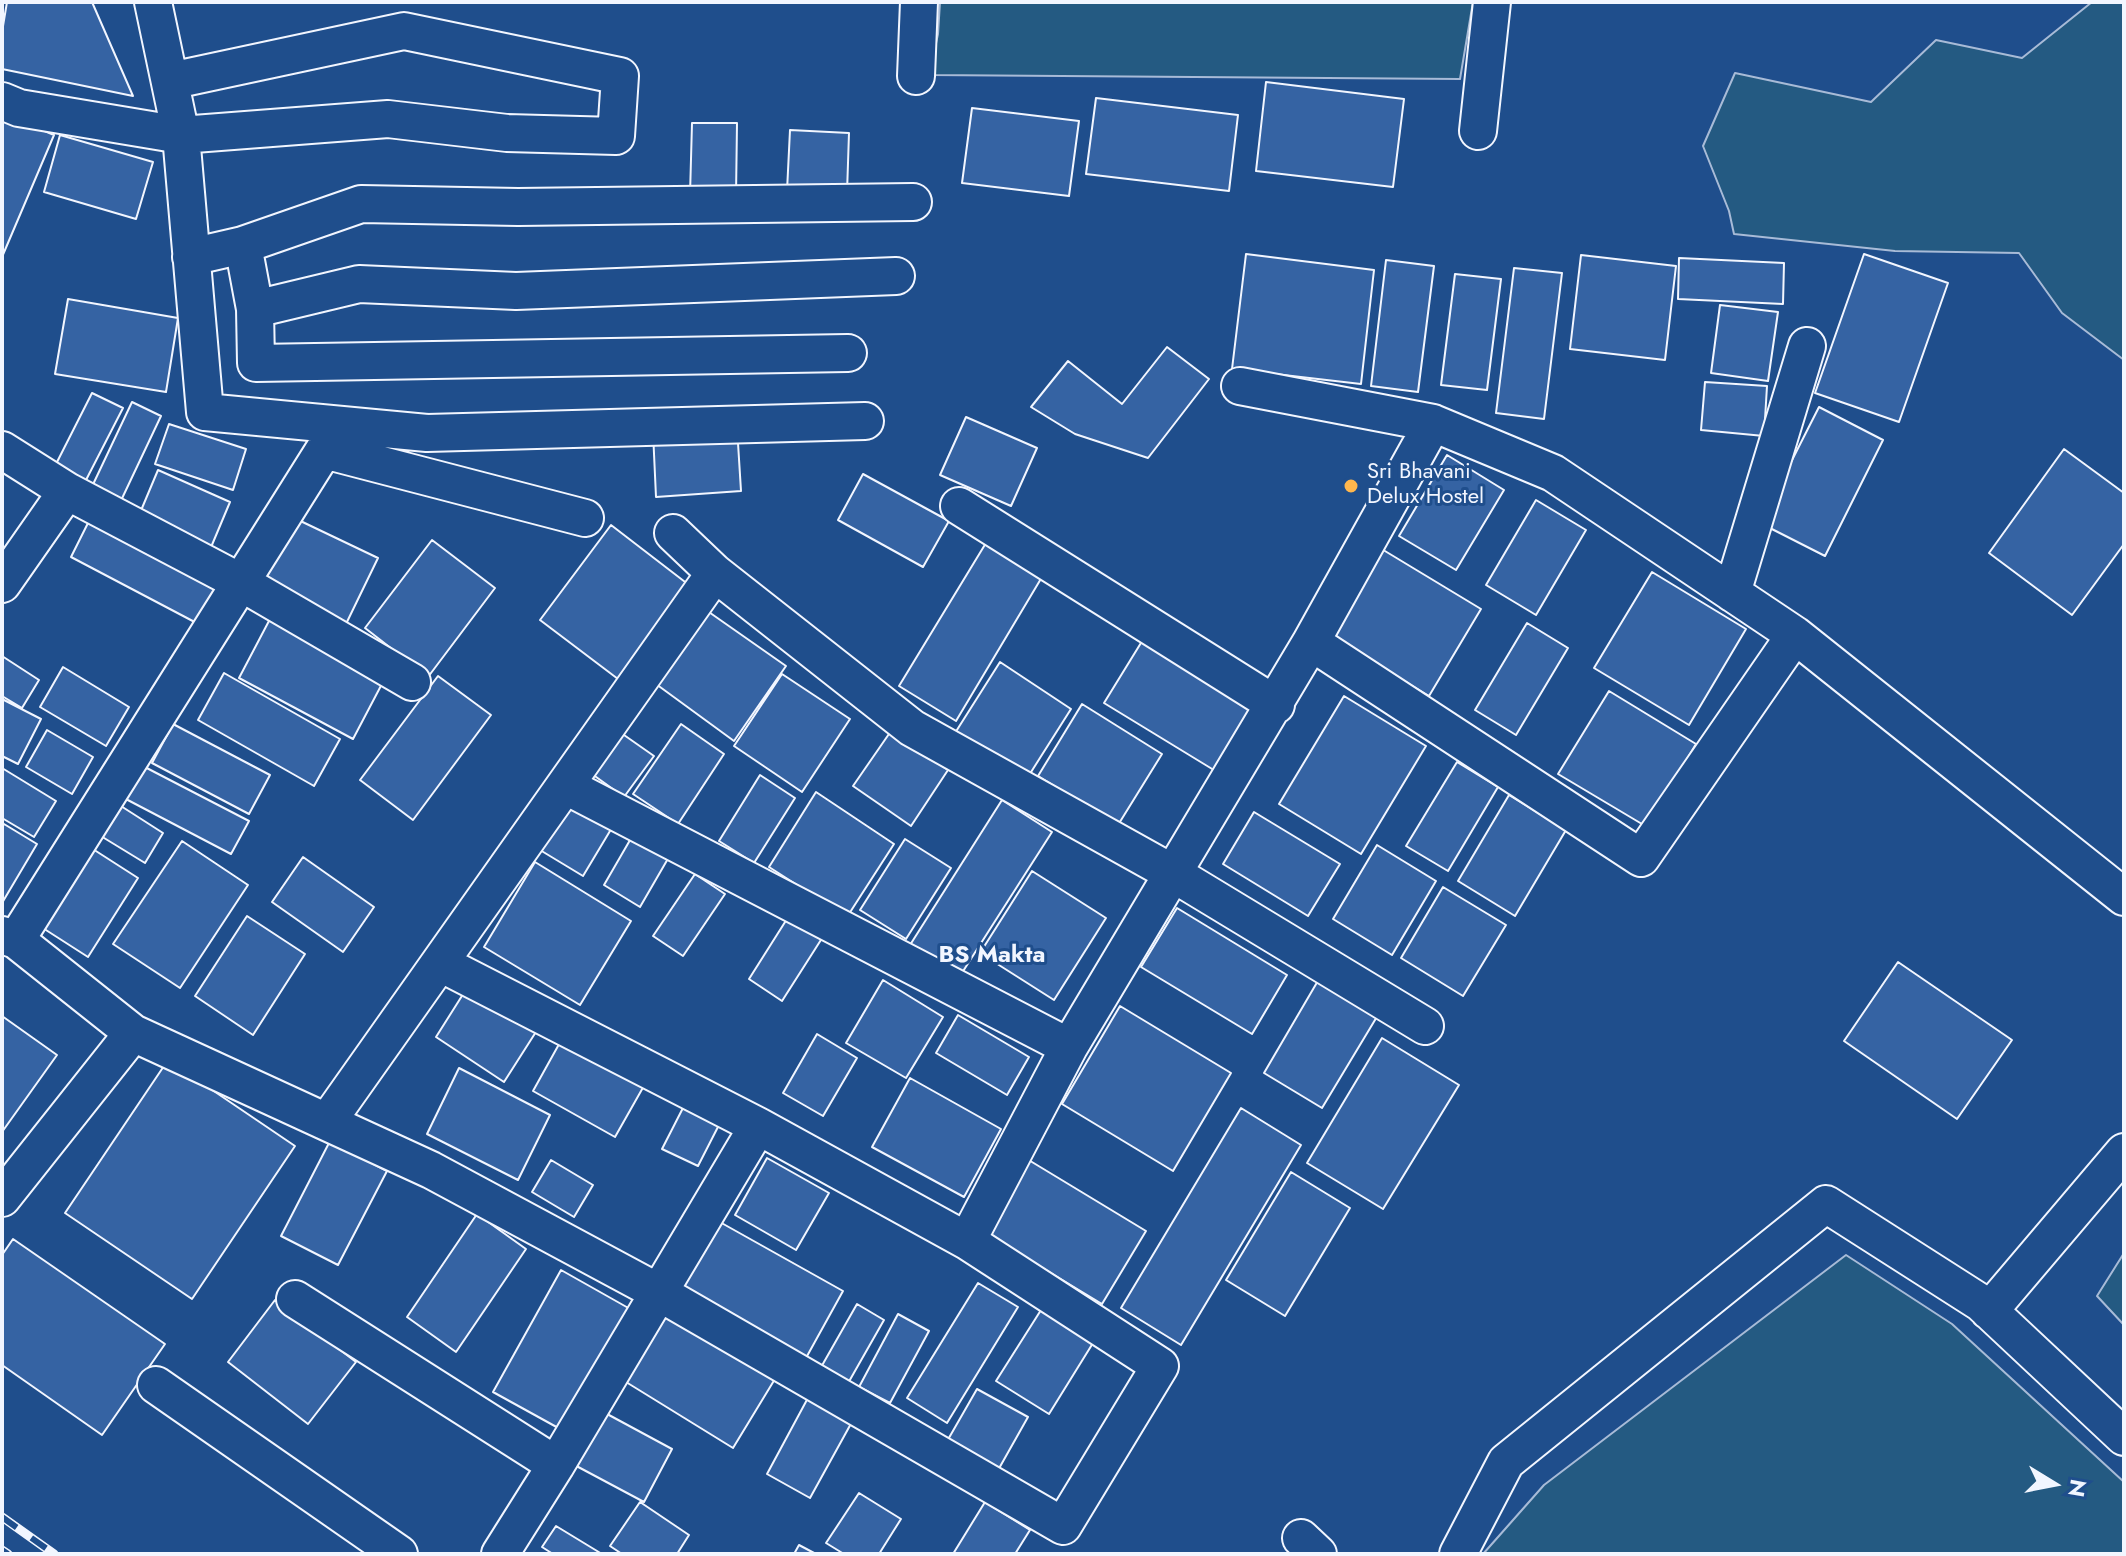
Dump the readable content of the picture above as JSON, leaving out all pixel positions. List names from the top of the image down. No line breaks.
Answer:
{"districts":["BS Makta"],"places":["Sri Bhavani Delux Hostel"],"north":"right"}
